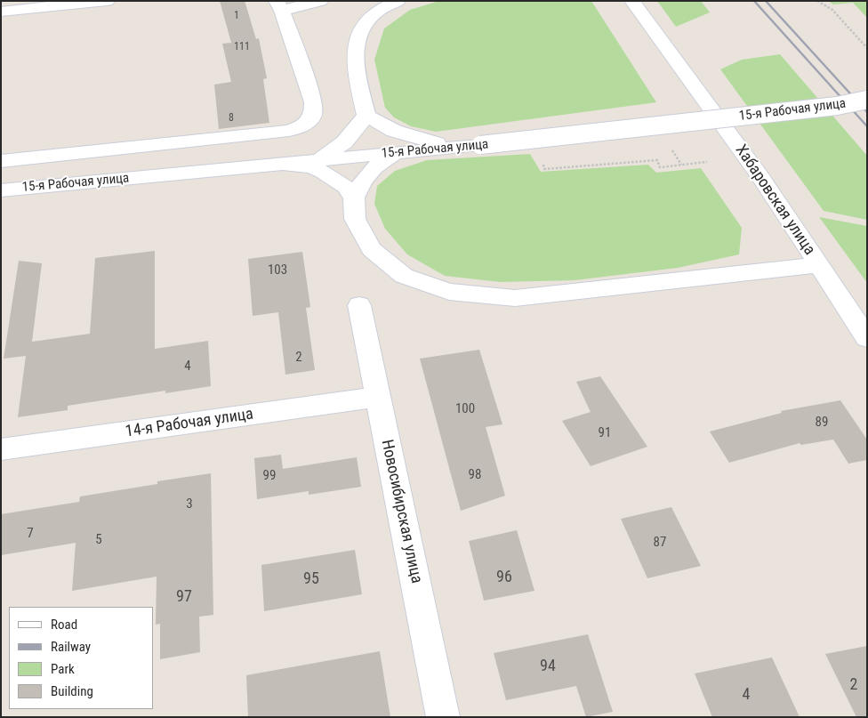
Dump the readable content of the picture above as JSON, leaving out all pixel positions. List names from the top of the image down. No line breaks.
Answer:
{"streets":{"main road":["15-я Рабочая улица","Хабаровская улица","14-я Рабочая улица","Новосибирская улица"]},"crossings":[["14-я Рабочая улица","Новосибирская улица"]],"house_numbers":["1","111","8","103","2","4","100","89","91","98","99","3","7","5","87","96","95","97","94","2","4"],"legend":["Road","Railway","Park","Building"]}
